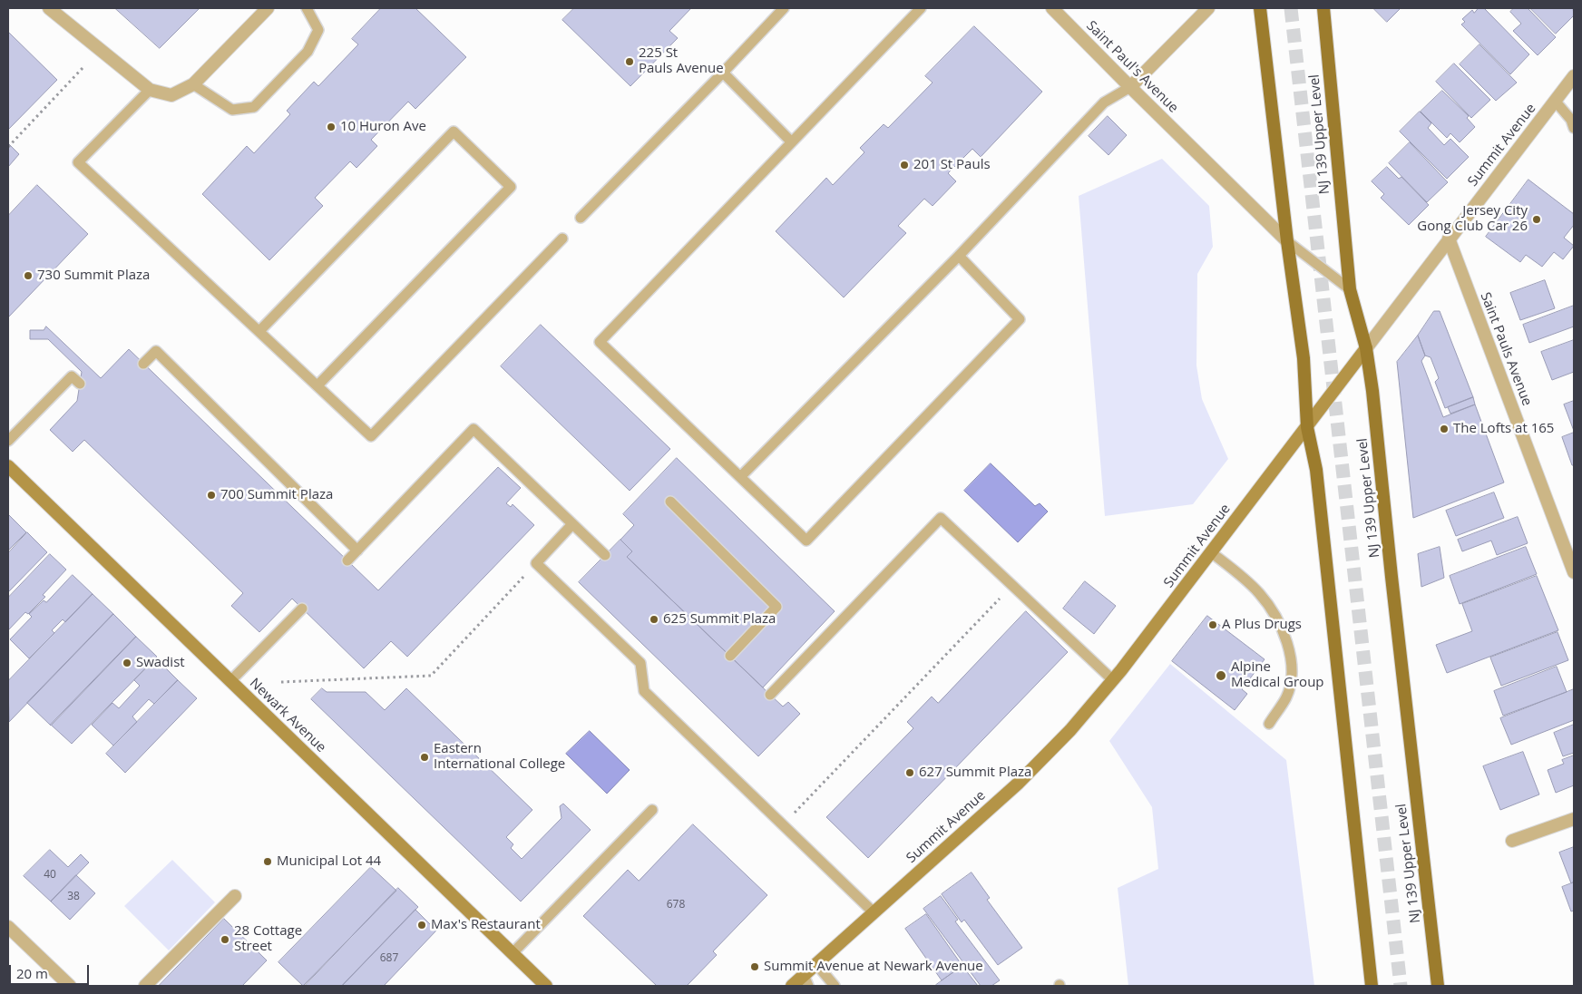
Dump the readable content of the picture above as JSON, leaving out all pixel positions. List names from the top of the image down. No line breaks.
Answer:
{"streets":{"main road":["NJ 139 Upper Level","Summit Avenue","Newark Avenue"],"street":["Saint Paul's Avenue","Saint Pauls Avenue"]},"crossings":[["NJ 139 Upper Level","Summit Avenue"],["Summit Avenue","Saint Pauls Avenue"]],"places":["225 St Pauls Avenue","10 Huron Ave","201 St Pauls","Jersey City Gong Club Car 26","730 Summit Plaza","The Lofts at 165","700 Summit Plaza","625 Summit Plaza","A Plus Drugs","Swadist","Alpine Medical Group","Eastern International College","627 Summit Plaza","Municipal Lot 44","Max's Restaurant","28 Cottage Street","Summit Avenue at Newark Avenue"],"house_numbers":["40","38","678","687"],"scale_bar":"20 m"}
